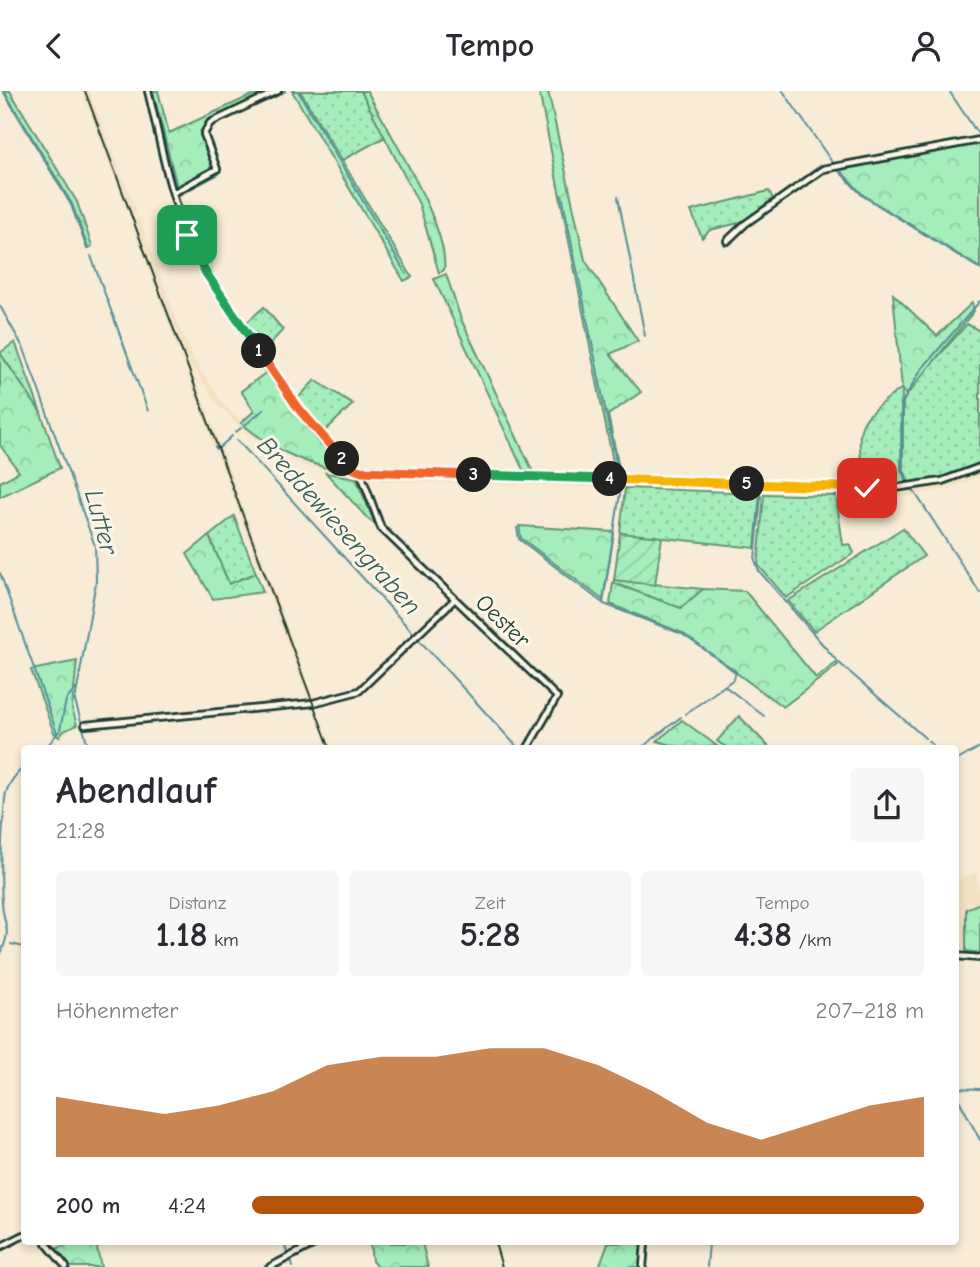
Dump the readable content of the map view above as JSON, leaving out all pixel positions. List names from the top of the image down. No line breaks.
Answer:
{"streets":{"street":["Oester"]},"water":["Lutter","Breddewiesengraben"],"page":{"header":"Tempo","pins":["1","2","3","4","5"],"heading":["Abendlauf","21:28"],"stats":[["Distanz","1.18 km"],["Zeit","5:28"],["Tempo","4:38 /km"]],"chart":["Höhenmeter","207–218 m"],"list":[{"name":"200 m","note":"4:24"}]}}
